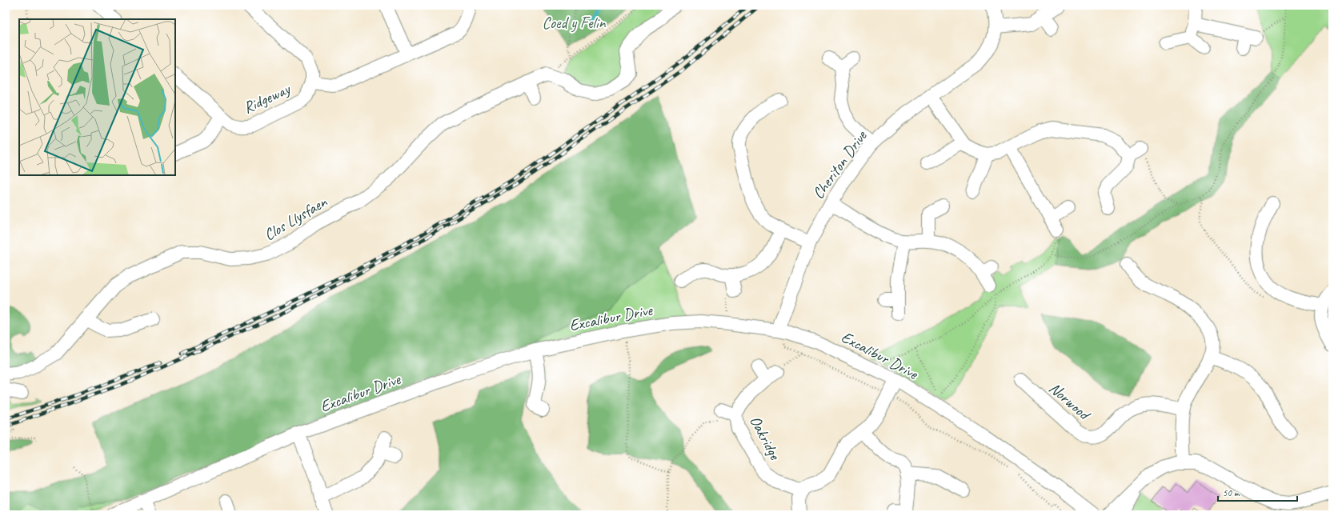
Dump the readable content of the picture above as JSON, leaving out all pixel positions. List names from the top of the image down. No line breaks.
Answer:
{"streets":{"street":["Ridgeway","Cheriton Drive","Clos Llysfaen","Excalibur Drive","Norwood","Oakridge"]},"crossings":[["Cheriton Drive","Excalibur Drive"]],"parks":["Coed y Felin"],"scale_bar":"50 m"}
